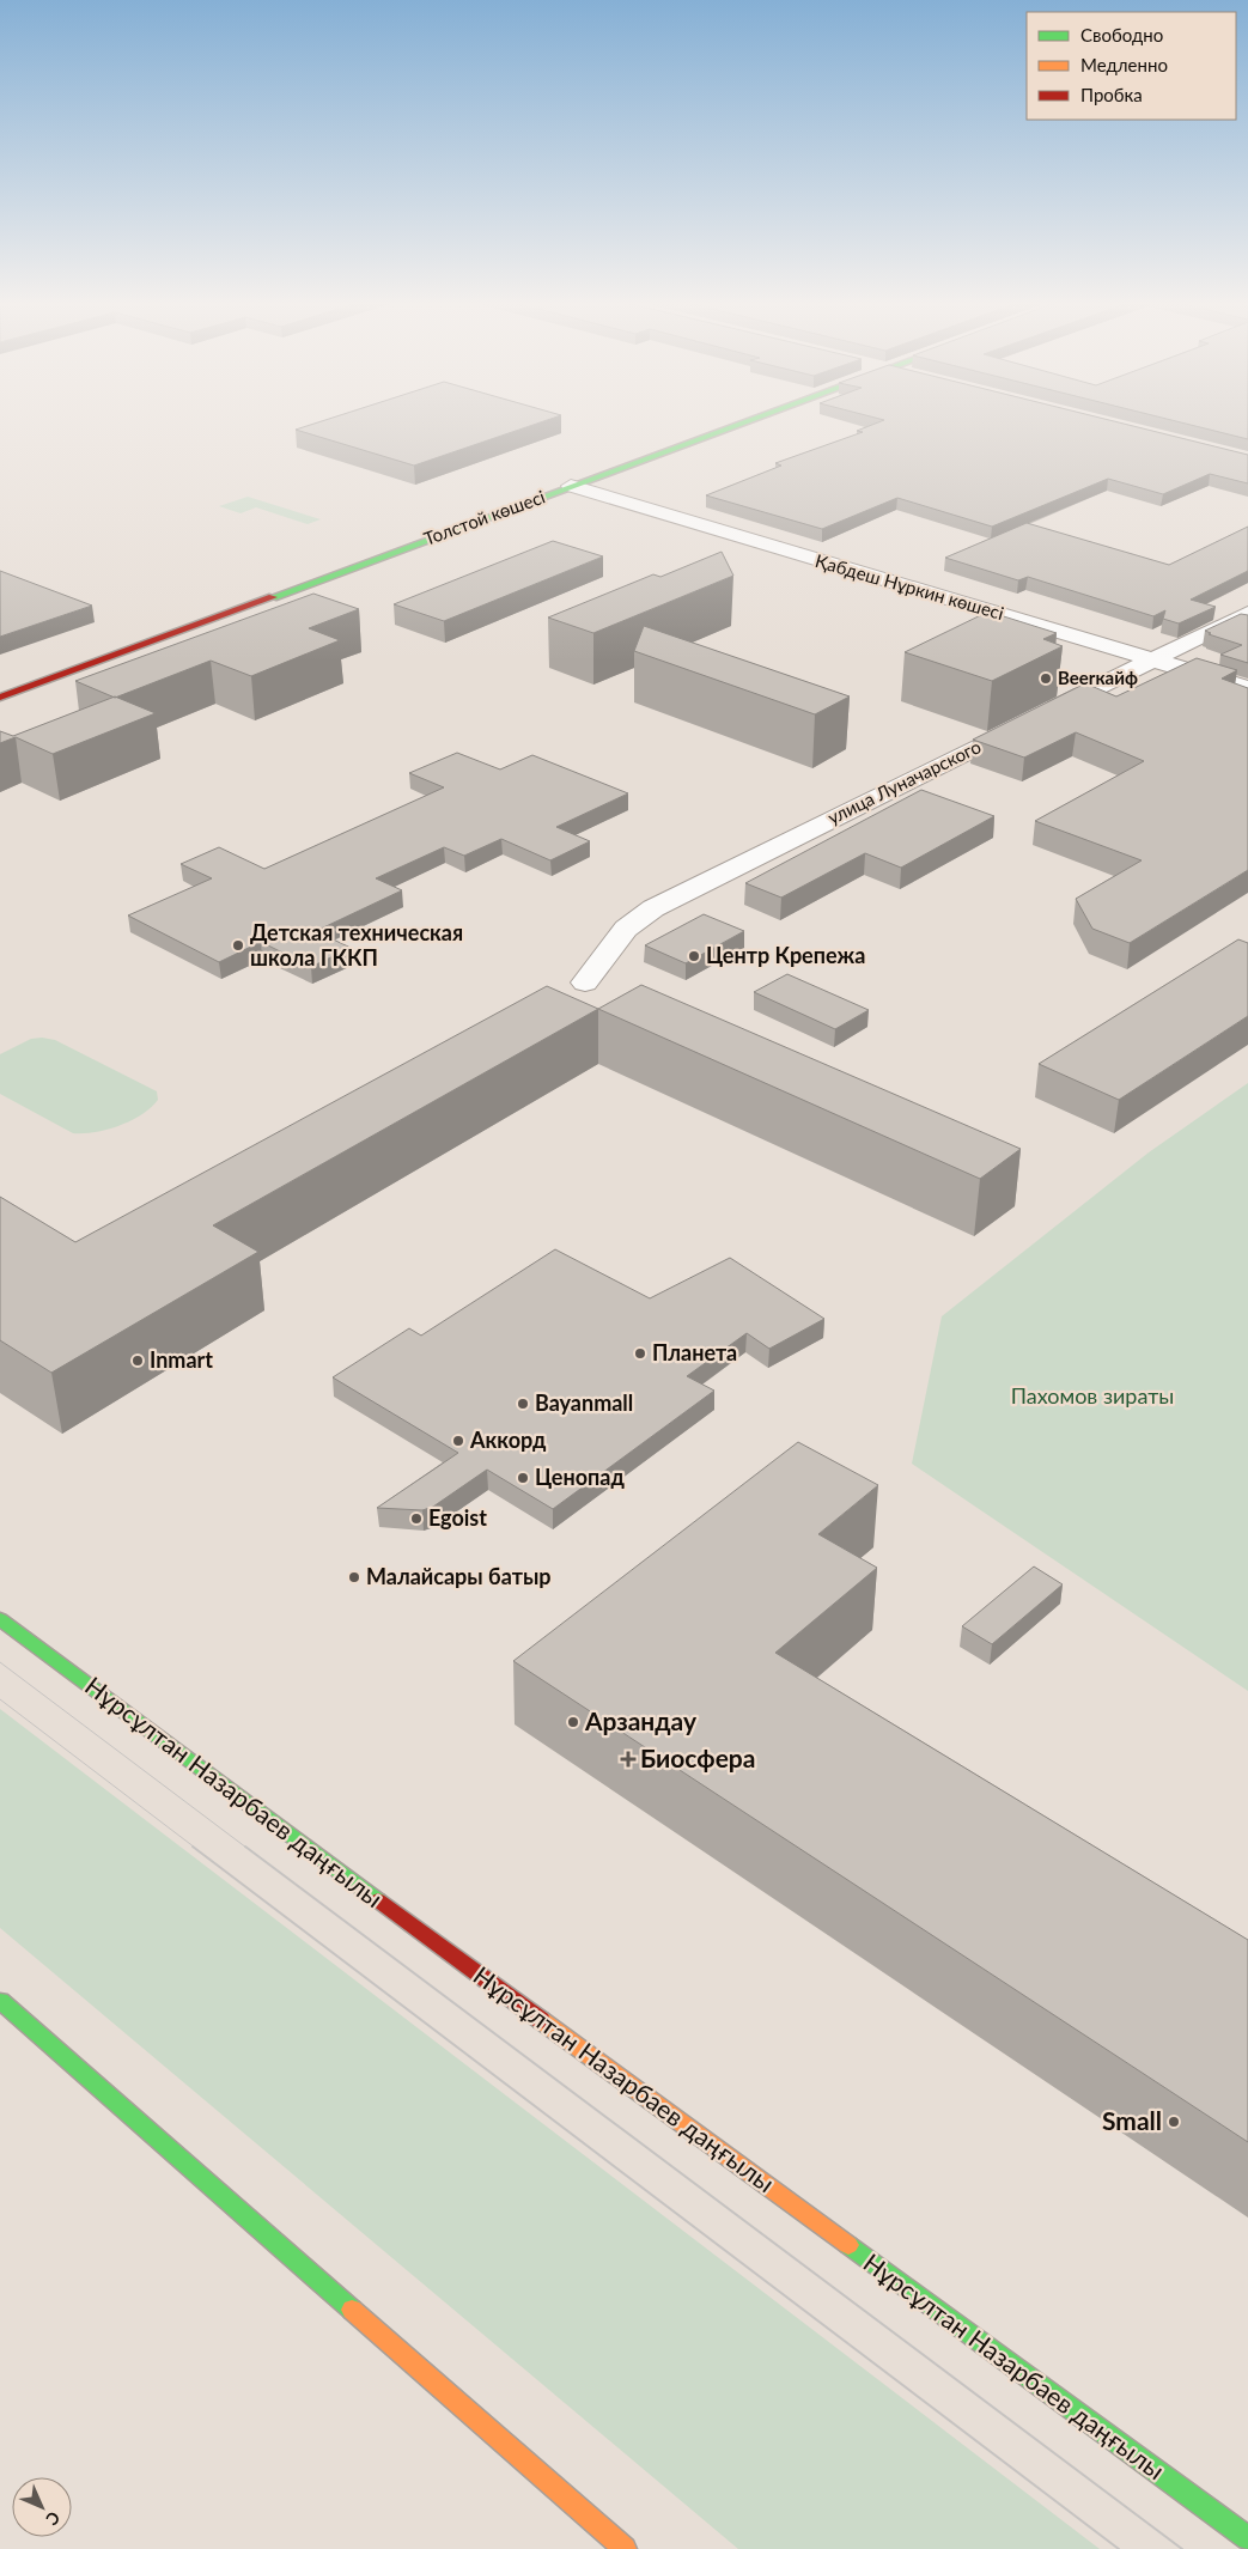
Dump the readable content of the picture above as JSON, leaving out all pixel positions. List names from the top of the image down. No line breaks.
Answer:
{"streets":{"main road":["Толстой көшесі","Нұрсұлтан Назарбаев даңғылы"],"street":["Қабдеш Нұркин көшесі","улица Луначарского"]},"crossings":[["Толстой көшесі","Қабдеш Нұркин көшесі"],["Қабдеш Нұркин көшесі","улица Луначарского"]],"parks":["Пахомов зираты"],"places":{"other":["Beerкайф","Детская техническая школа ГККП","Центр Крепежа","Планета","Inmart","Bayanmall","Аккорд","Ценопад","Egoist","Малайсары батыр","Арзандау","Small"],"health":["Биосфера"]},"legend":["Свободно","Медленно","Пробка"],"north":"bottom right"}
